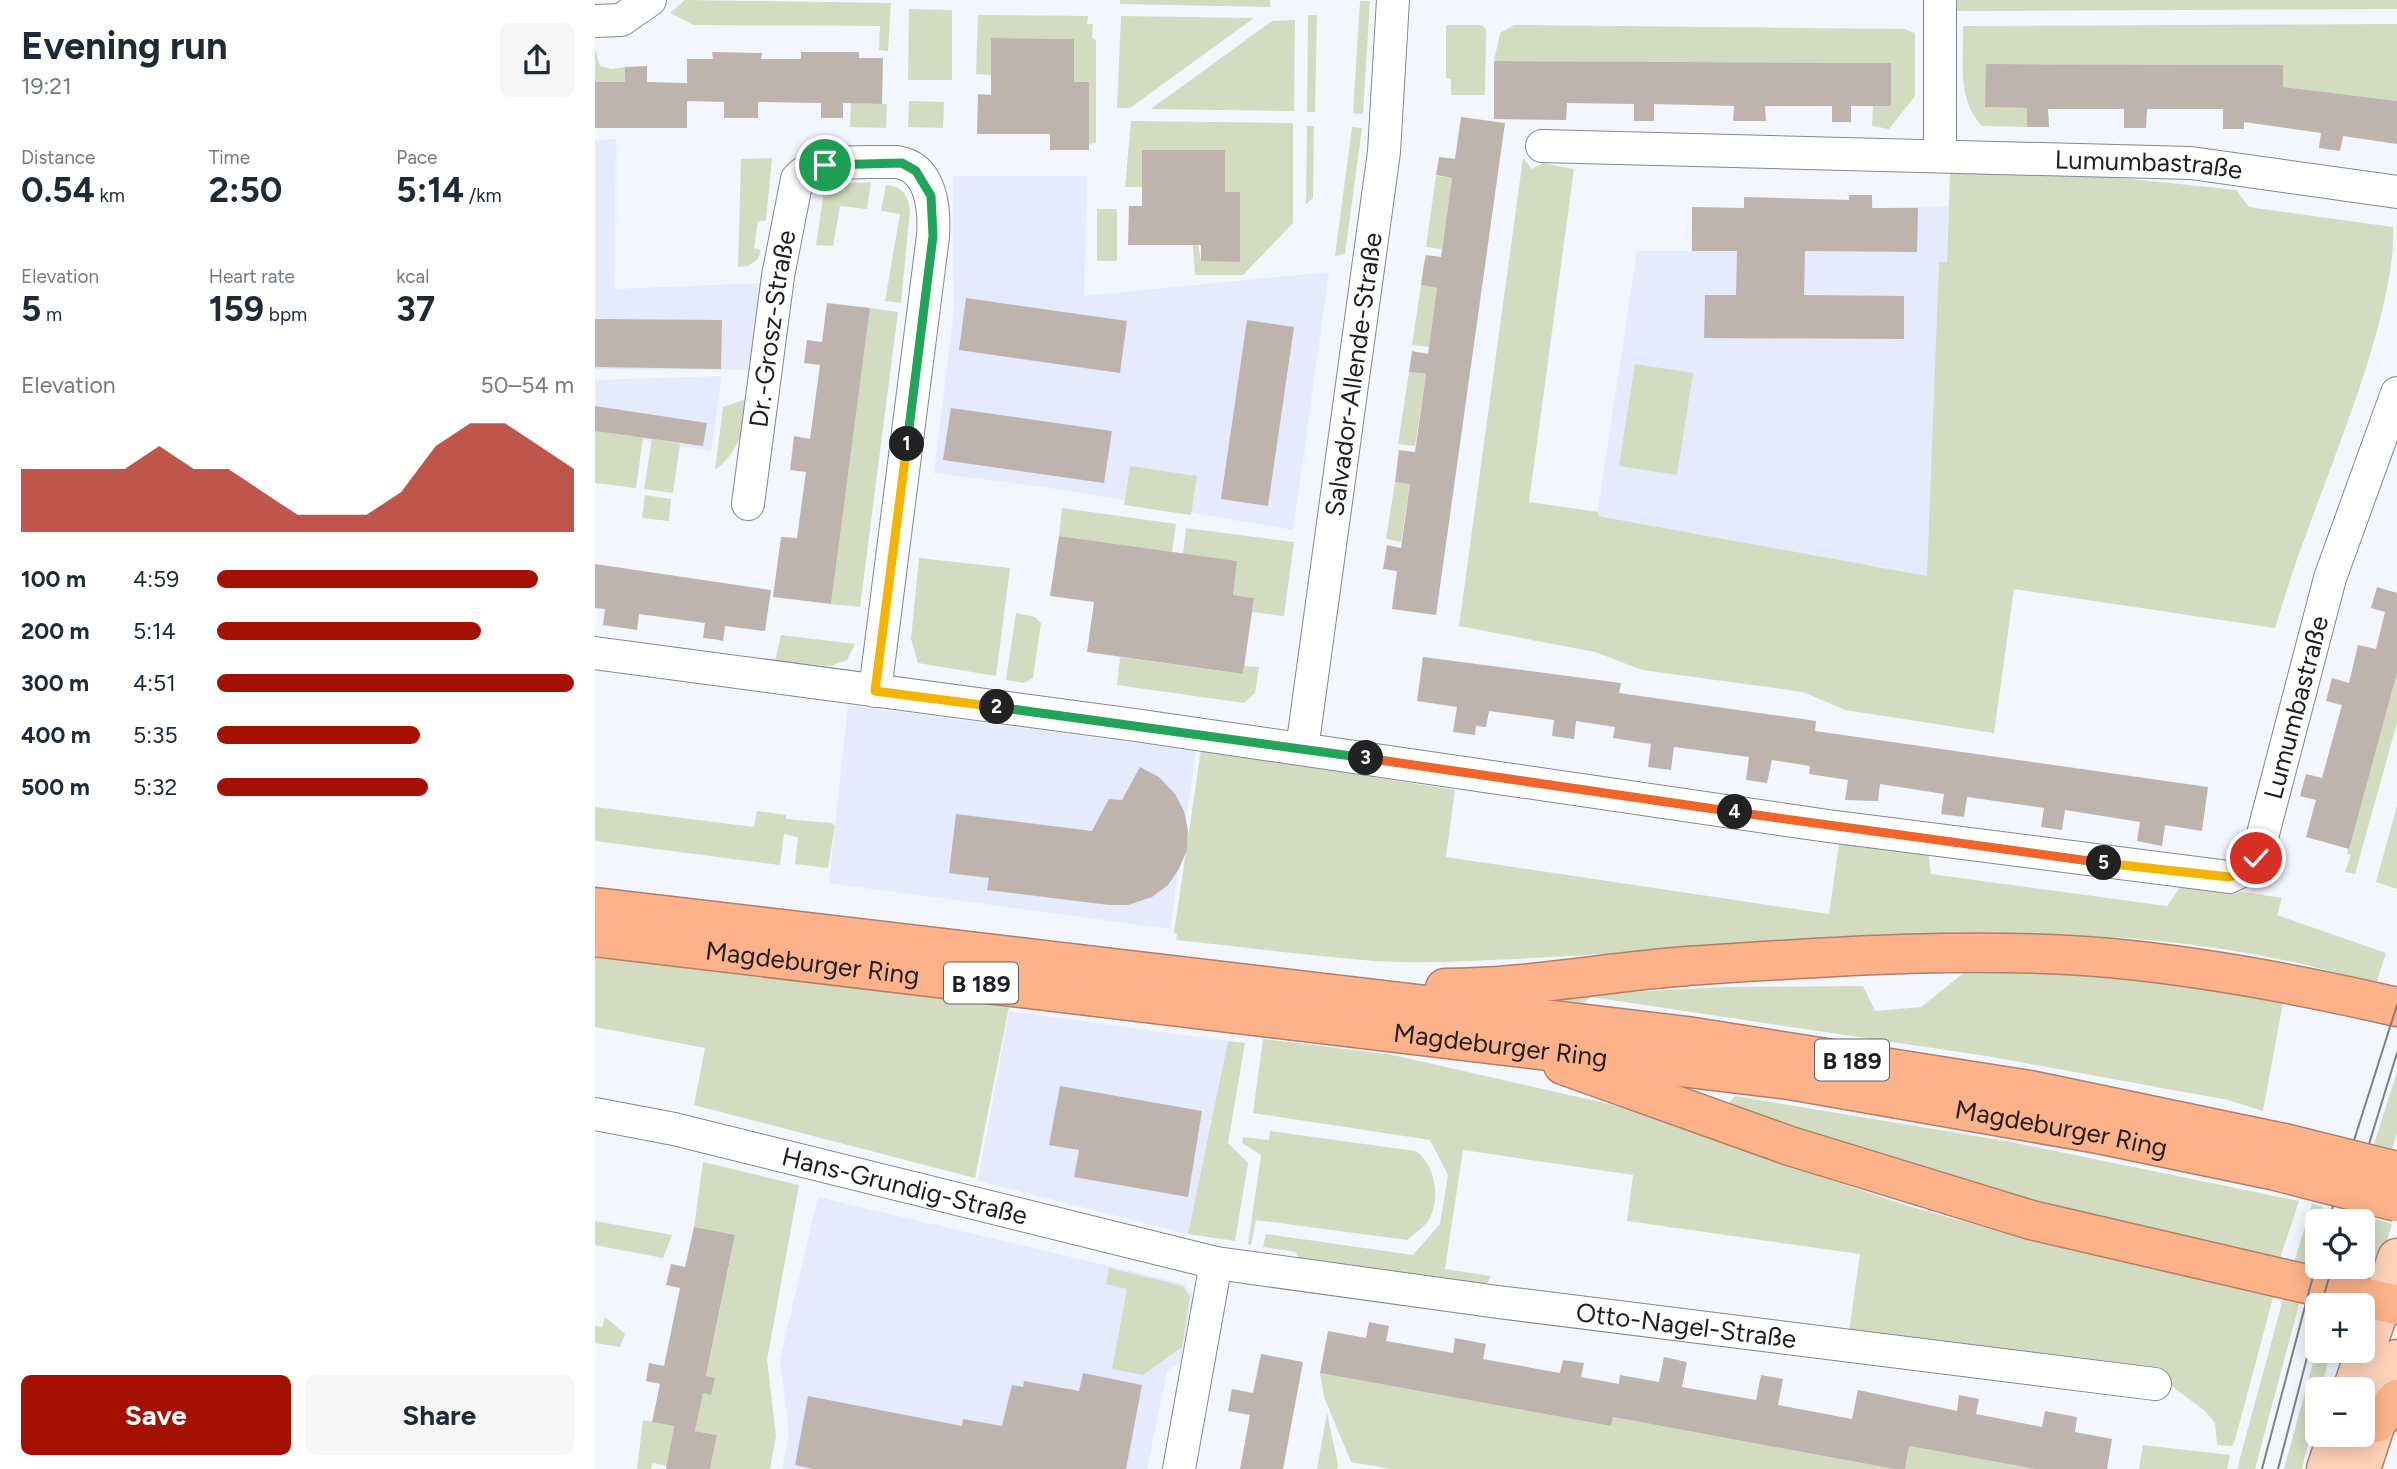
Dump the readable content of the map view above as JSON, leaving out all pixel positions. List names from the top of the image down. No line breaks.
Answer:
{"streets":{"highway":["Magdeburger Ring","B 189"],"street":["Lumumbastraße","Dr.-Grosz-Straße","Salvador-Allende-Straße","Hans-Grundig-Straße","Otto-Nagel-Straße"]},"crossings":[["Lumumbastraße","Dr.-Grosz-Straße"],["Lumumbastraße","Salvador-Allende-Straße"],["Hans-Grundig-Straße","Otto-Nagel-Straße"]],"page":{"heading":["Evening run","19:21"],"stats":[["Distance","0.54 km"],["Time","2:50"],["Pace","5:14 /km"],["Elevation","5 m"],["Heart rate","159 bpm"],["kcal","37"]],"chart":["Elevation","50–54 m"],"pins":["1","2","3","4","5"],"list":[{"name":"100 m","note":"4:59"},{"name":"200 m","note":"5:14"},{"name":"300 m","note":"4:51"},{"name":"400 m","note":"5:35"},{"name":"500 m","note":"5:32"}],"map_buttons":["+","−"],"buttons":["Save","Share"]}}
